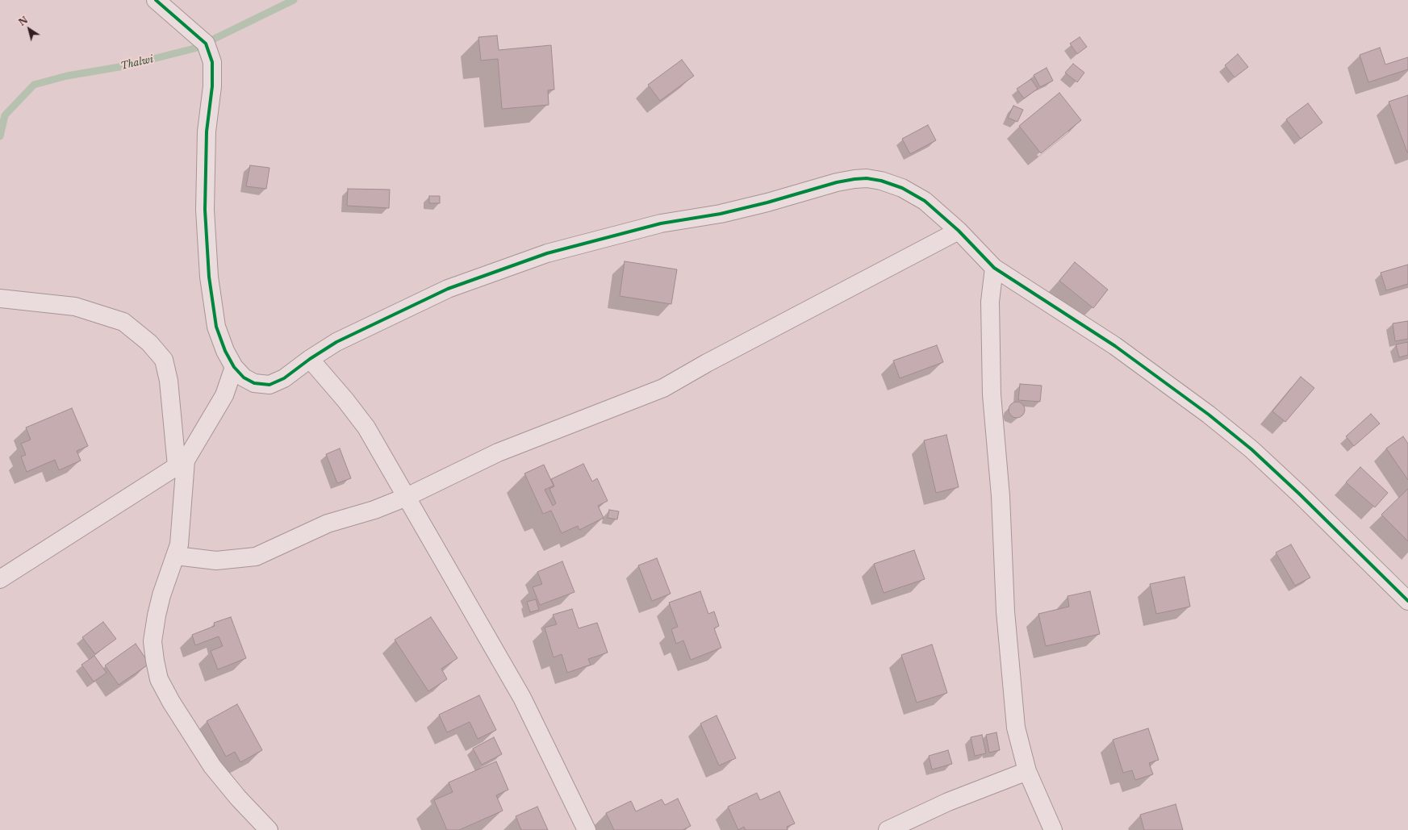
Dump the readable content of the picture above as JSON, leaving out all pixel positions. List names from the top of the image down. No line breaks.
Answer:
{"water":["Thalwi"],"north":"top left"}
